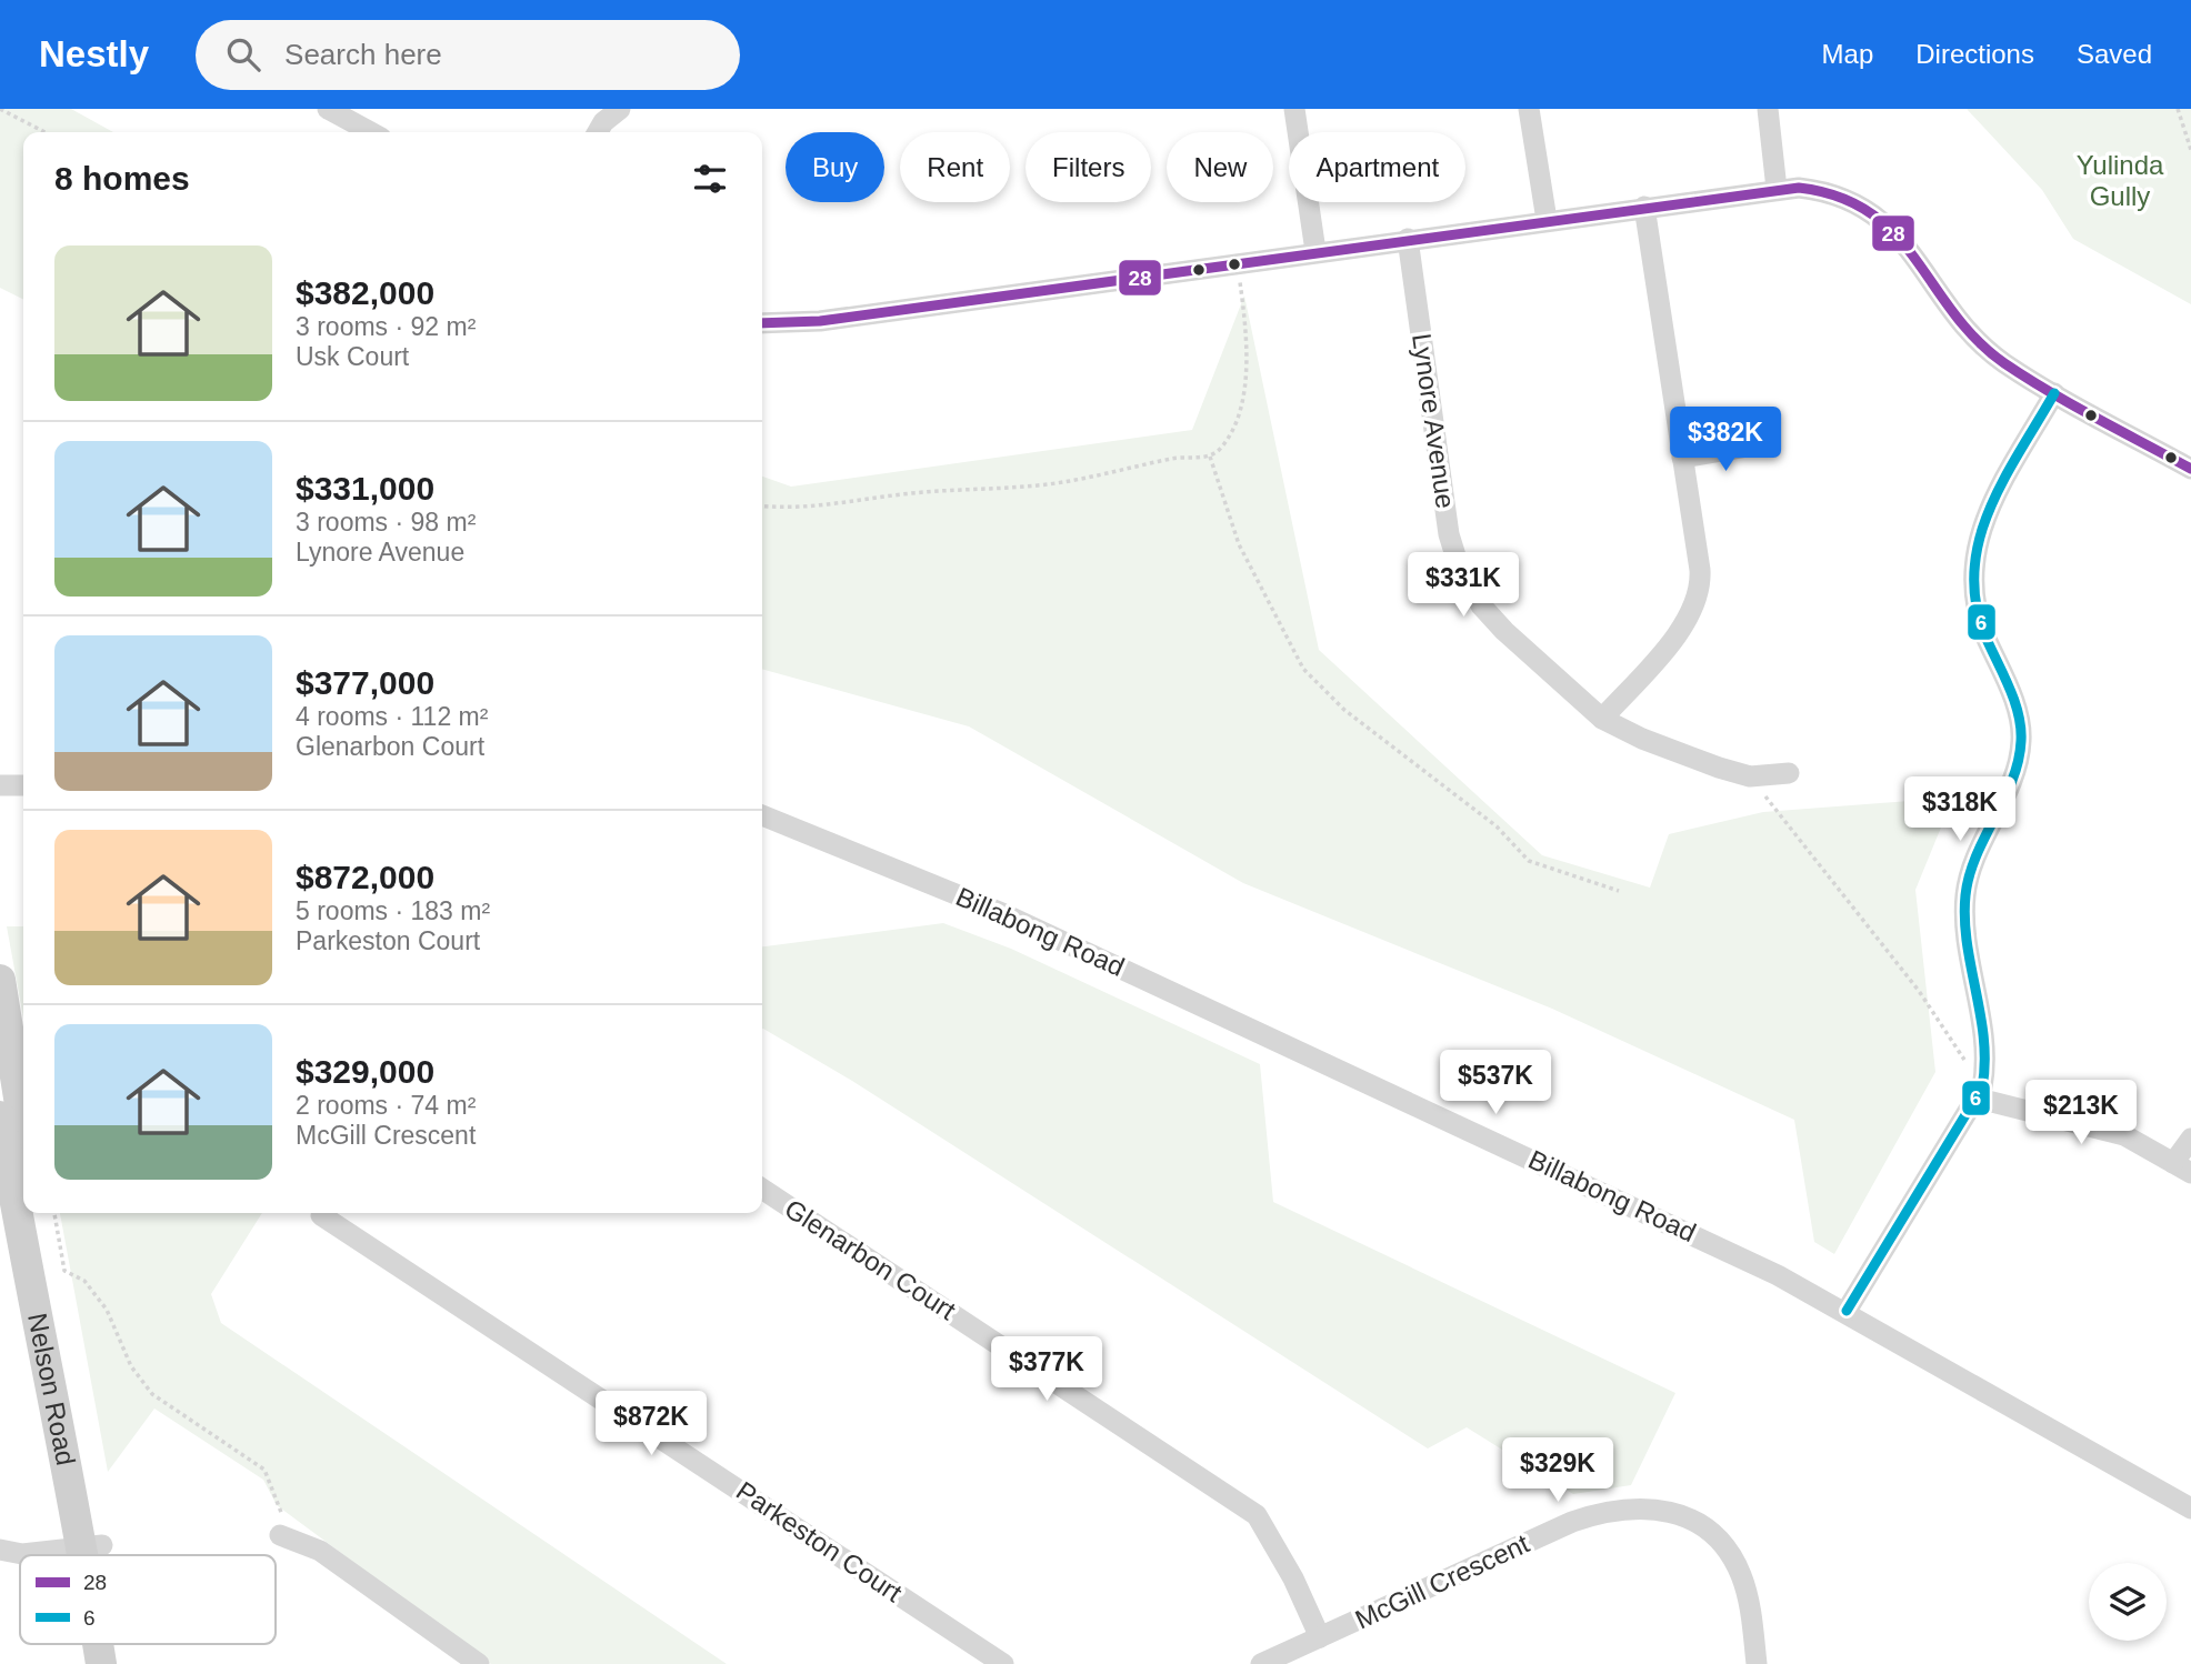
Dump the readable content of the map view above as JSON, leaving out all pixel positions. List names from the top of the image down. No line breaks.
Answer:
{"streets":{"main road":["Nelson Road"],"street":["Lynore Avenue","Billabong Road","Glenarbon Court","Parkeston Court","McGill Crescent"]},"crossings":[["Glenarbon Court","McGill Crescent"]],"parks":["Yulinda Gully"],"lines":["transit line 28","transit line 6"],"legend":["28","6"],"page":{"header":"Nestly","search":"Search here","nav":["Map","Directions","Saved"],"chip":["Buy","Rent","Filters","New","Apartment"],"heading":"8 homes","list":[{"name":"$382,000","note":"3 rooms · 92 m² · Usk Court"},{"name":"$331,000","note":"3 rooms · 98 m² · Lynore Avenue"},{"name":"$377,000","note":"4 rooms · 112 m² · Glenarbon Court"},{"name":"$872,000","note":"5 rooms · 183 m² · Parkeston Court"},{"name":"$329,000","note":"2 rooms · 74 m² · McGill Crescent"}],"price":["$382K","$331K","$318K","$537K","$213K","$377K","$872K","$329K"]}}
